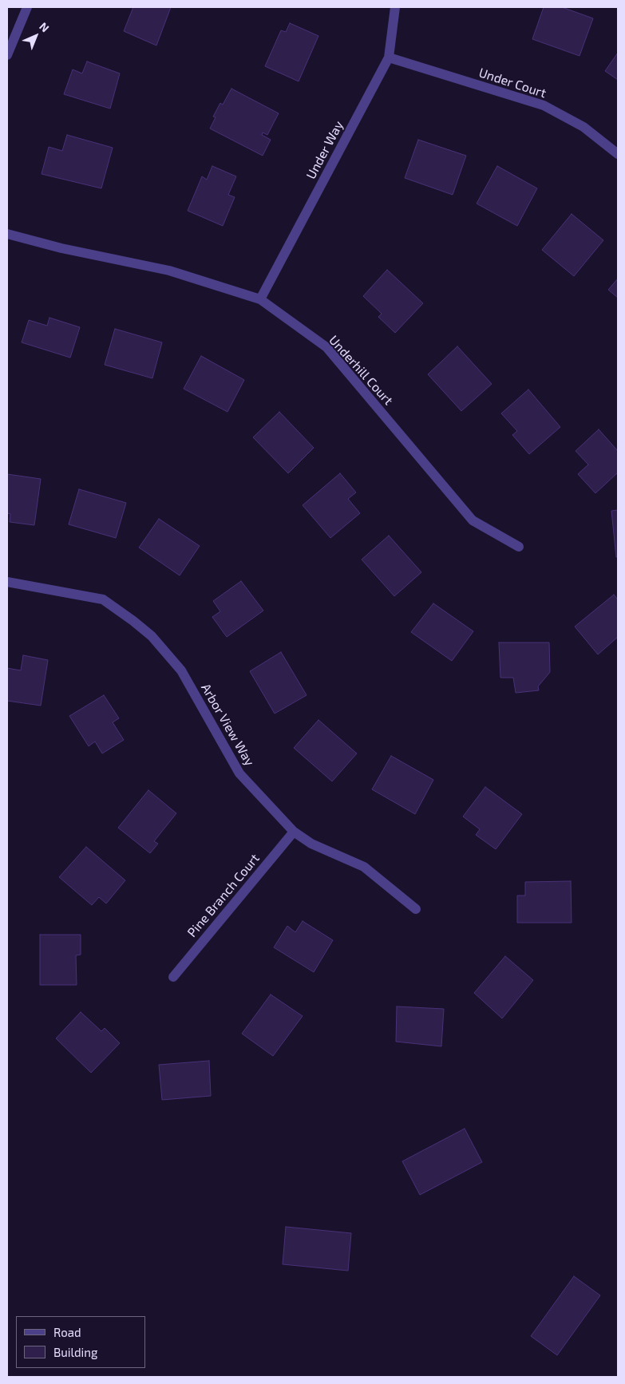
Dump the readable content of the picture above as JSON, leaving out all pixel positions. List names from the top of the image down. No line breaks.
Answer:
{"streets":{"street":["Under Court","Under Way","Underhill Court","Arbor View Way","Pine Branch Court"]},"crossings":[["Under Court","Under Way"],["Under Way","Underhill Court"],["Arbor View Way","Pine Branch Court"]],"legend":["Road","Building"],"north":"top right"}
